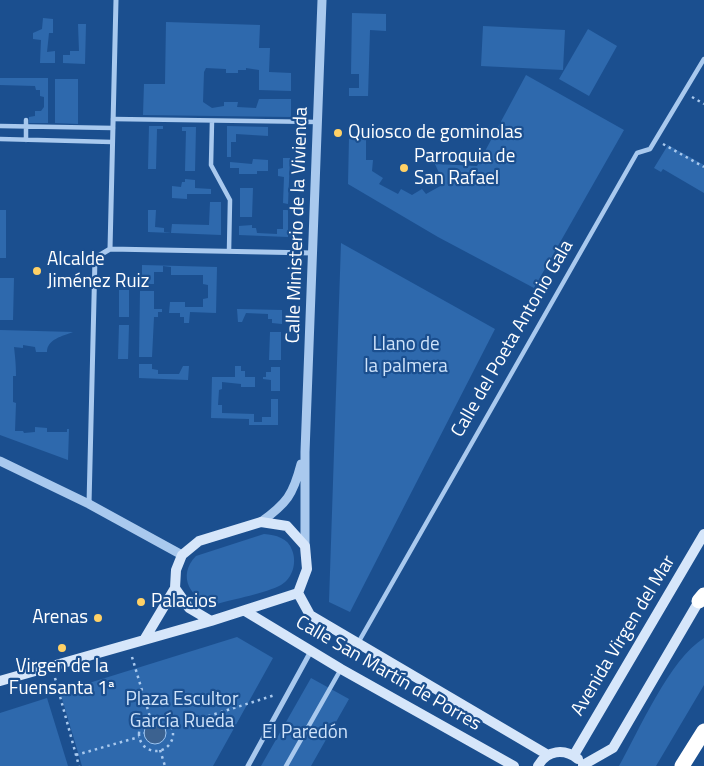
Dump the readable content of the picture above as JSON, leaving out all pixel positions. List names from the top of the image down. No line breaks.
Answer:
{"streets":{"main road":["Avenida Virgen del Mar","Calle San Martín de Porres"],"street":["Calle Ministerio de la Vivienda","Calle del Poeta Antonio Gala"]},"crossings":[["Calle Ministerio de la Vivienda","Calle San Martín de Porres"],["Calle del Poeta Antonio Gala","Calle San Martín de Porres"]],"parks":["Llano de la palmera","Plaza Escultor García Rueda","El Paredón"],"places":["Quiosco de gominolas","Parroquia de San Rafael","Alcalde Jiménez Ruiz","Palacios","Arenas","Virgen de la Fuensanta 1ª"]}
